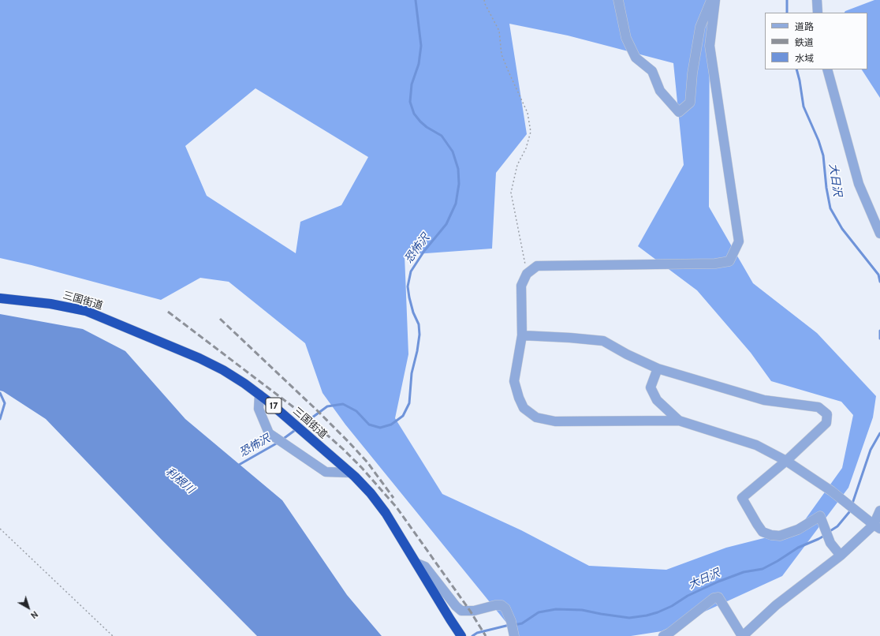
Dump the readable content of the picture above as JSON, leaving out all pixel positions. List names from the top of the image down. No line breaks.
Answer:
{"streets":{"highway":["三国街道","17"]},"water":["大日沢","恐怖沢","利根川"],"legend":["道路","鉄道","水域"],"north":"bottom right"}
